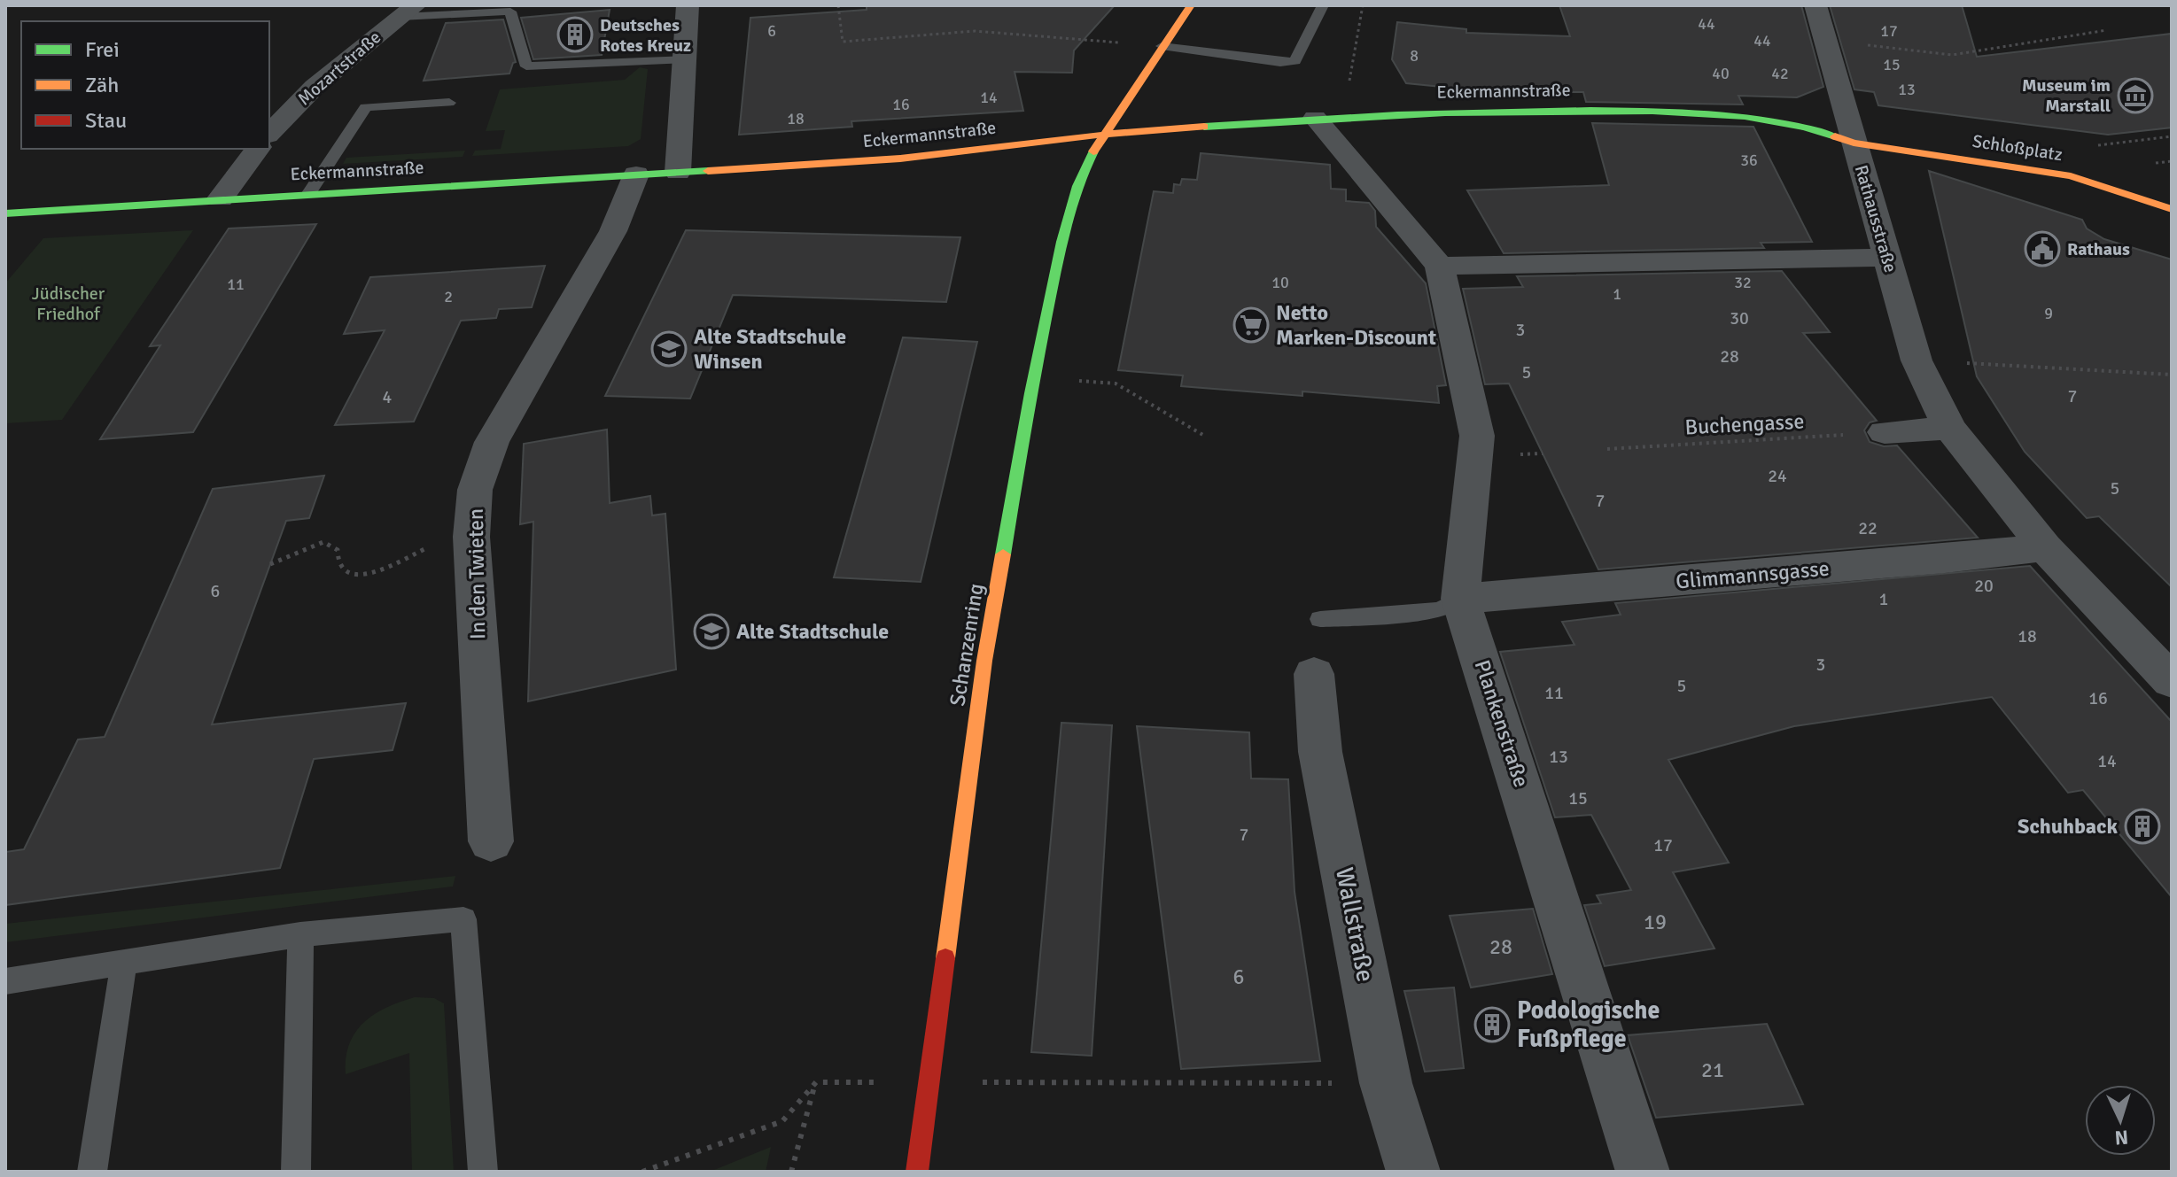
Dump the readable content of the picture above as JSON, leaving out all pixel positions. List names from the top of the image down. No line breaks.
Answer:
{"streets":{"street":["Mozartstraße","Eckermannstraße","Schloßplatz","Rathausstraße","In den Twieten","Glimmannsgasse","Schanzenring","Plankenstraße","Wallstraße"],"path":["Buchengasse"]},"crossings":[["Eckermannstraße","Schloßplatz"],["Eckermannstraße","Rathausstraße"],["Eckermannstraße","In den Twieten"],["Eckermannstraße","Schanzenring"],["Eckermannstraße","Plankenstraße"],["Schloßplatz","Rathausstraße"],["Rathausstraße","Glimmannsgasse"],["Glimmannsgasse","Plankenstraße"]],"parks":["Jüdischer Friedhof"],"places":{"building":["Deutsches Rotes Kreuz","Schuhback","Podologische Fußpflege"],"museum":["Museum im Marstall"],"public building":["Rathaus"],"supermarket":["Netto Marken-Discount"],"school or university":["Alte Stadtschule Winsen","Alte Stadtschule"]},"house_numbers":["44","6","17","44","8","15","40","42","13","14","16","18","36","10","32","11","1","2","9","30","3","28","5","7","4","24","5","7","22","20","6","1","18","3","5","11","16","13","14","15","7","17","19","28","6","21"],"legend":["Frei","Zäh","Stau"],"north":"bottom"}
